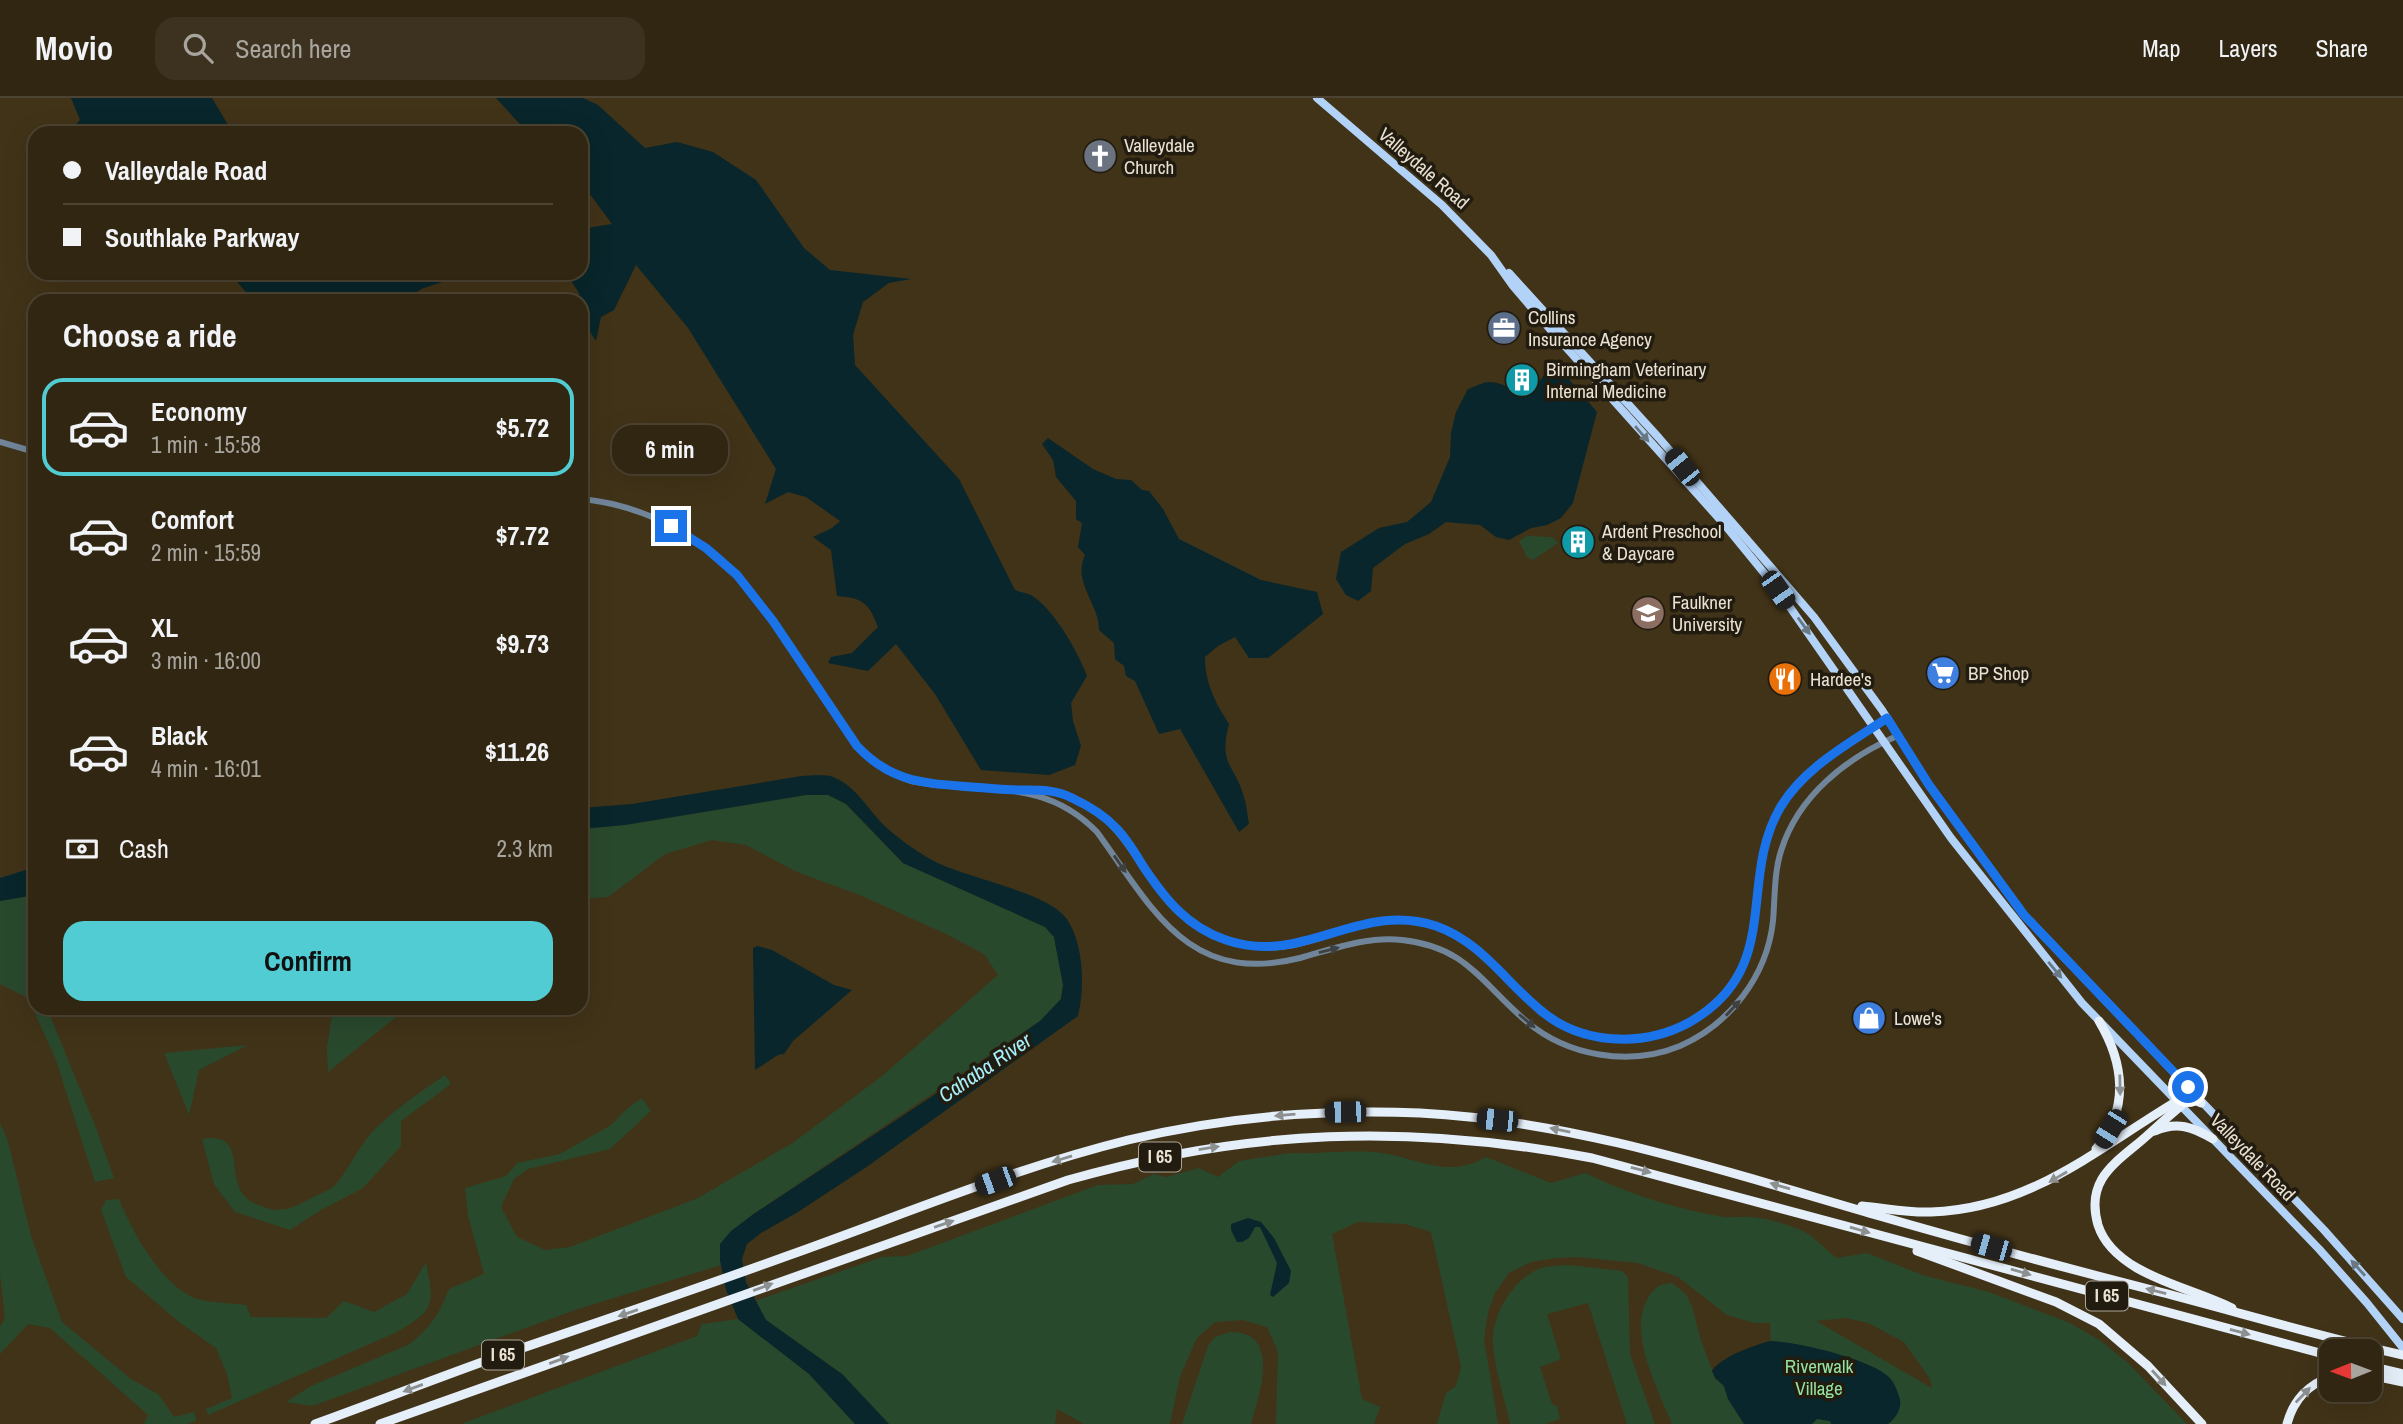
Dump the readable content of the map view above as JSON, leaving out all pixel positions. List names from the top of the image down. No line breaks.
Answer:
{"streets":{"highway":["I 65"],"main road":["Valleydale Road"]},"water":["Cahaba River"],"parks":["Riverwalk Village"],"places":{"church":["Valleydale Church"],"office":["Collins Insurance Agency"],"building":["Birmingham Veterinary Internal Medicine","Ardent Preschool & Daycare"],"school or university":["Faulkner University"],"supermarket":["BP Shop"],"restaurant":["Hardee's"],"shop":["Lowe's"]},"north":"left","page":{"header":"Movio","search":"Search here","nav":["Map","Layers","Share"],"banner":["Valleydale Road","Southlake Parkway"],"heading":"Choose a ride","list":[{"name":"Economy","note":"1 min · 15:58","value":"$5.72"},{"name":"Comfort","note":"2 min · 15:59","value":"$7.72"},{"name":"XL","note":"3 min · 16:00","value":"$9.73"},{"name":"Black","note":"4 min · 16:01","value":"$11.26"}],"bubble":"6 min","pay":["Cash","2.3 km"],"buttons":"Confirm"}}
